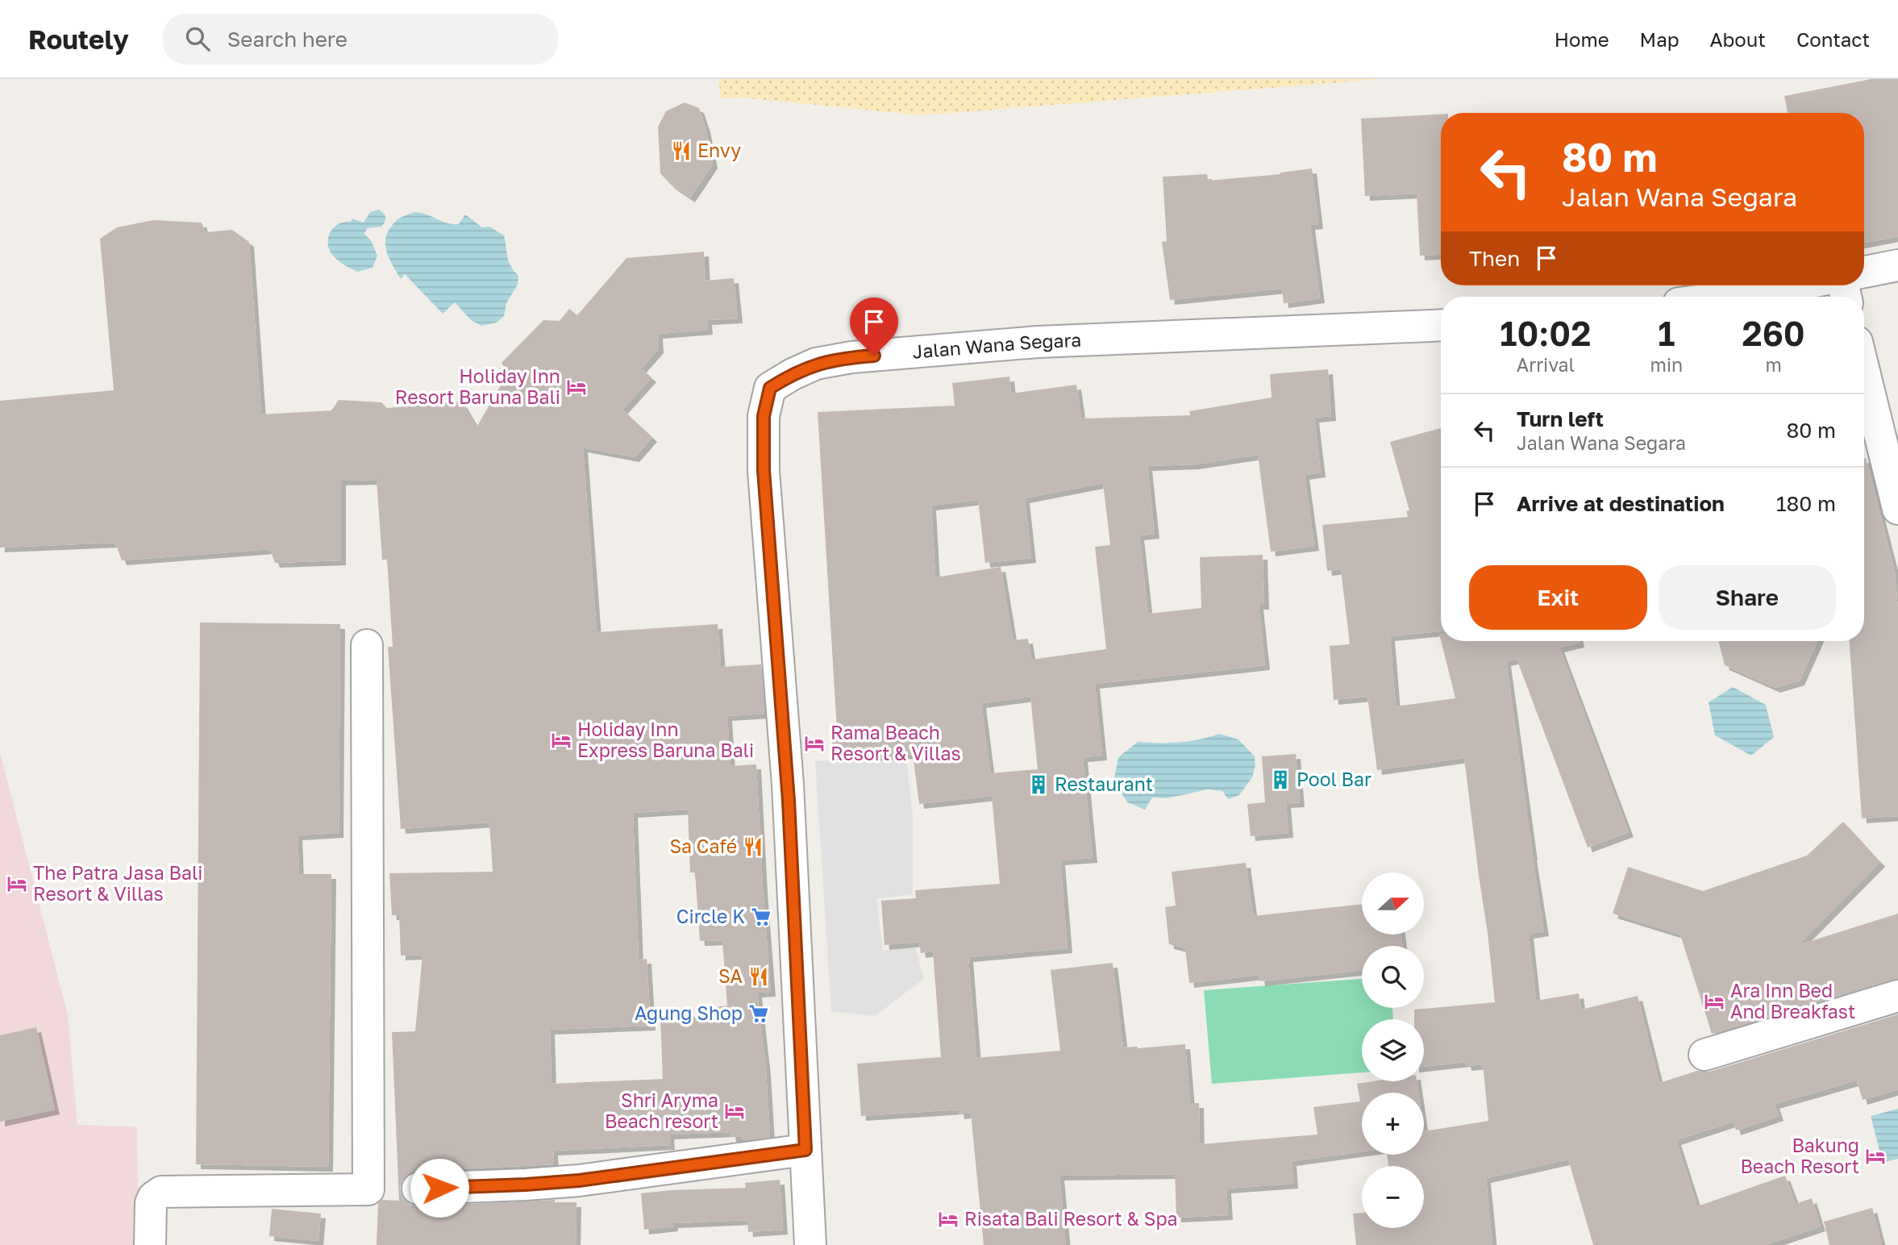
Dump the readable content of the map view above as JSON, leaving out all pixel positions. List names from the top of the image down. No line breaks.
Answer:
{"streets":{"street":["Jalan Wana Segara"]},"places":{"restaurant":["Envy","Sa Café","SA"],"hotel":["Holiday Inn Resort Baruna Bali","Holiday Inn Express Baruna Bali","Rama Beach Resort & Villas","The Patra Jasa Bali Resort & Villas","Ara Inn Bed And Breakfast","Shri Aryma Beach resort","Bakung Beach Resort","Risata Bali Resort & Spa"],"building":["Pool Bar","Restaurant"],"supermarket":["Circle K","Agung Shop"]},"north":"right","page":{"header":"Routely","search":"Search here","nav":["Home","Map","About","Contact"],"turn":["80 m","Jalan Wana Segara"],"then":"Then","eta":["10:02","Arrival","1","min","260","m"],"list":[{"name":"Turn left","note":"Jalan Wana Segara","value":"80 m"},{"name":"Arrive at destination","value":"180 m"}],"buttons":["Exit","Share"],"map_buttons":["+","−"]}}
